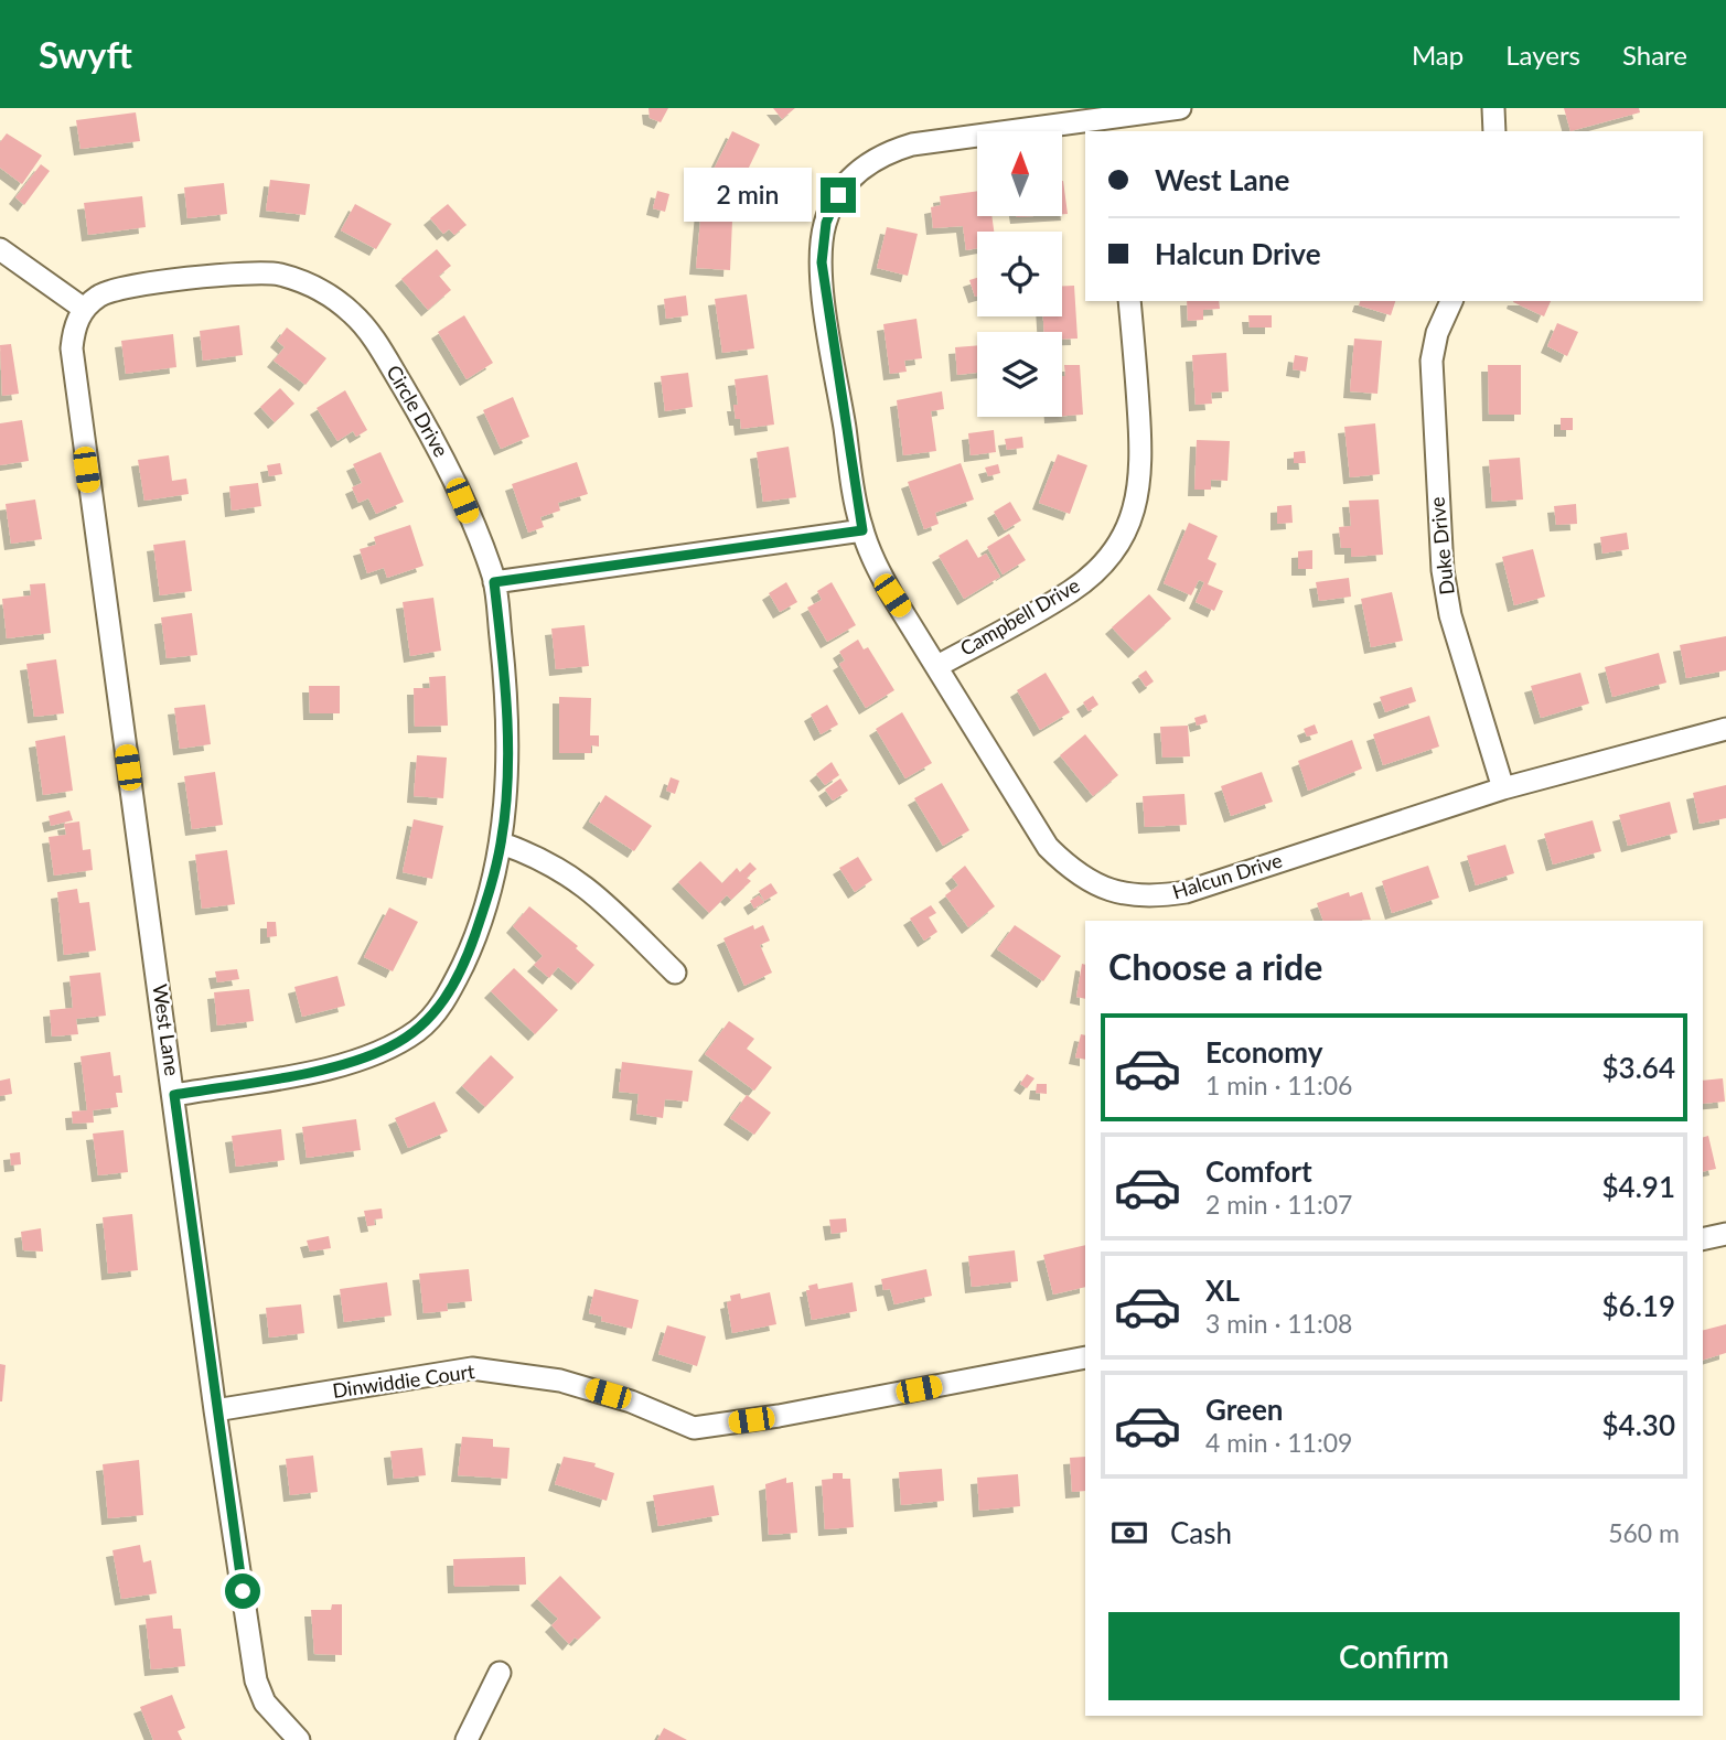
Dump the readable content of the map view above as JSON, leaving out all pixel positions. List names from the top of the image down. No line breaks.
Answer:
{"streets":{"street":["Circle Drive","Duke Drive","Campbell Drive","Halcun Drive","West Lane","Dinwiddie Court"]},"crossings":[["Circle Drive","West Lane"],["Duke Drive","Halcun Drive"],["Campbell Drive","Halcun Drive"],["West Lane","Dinwiddie Court"]],"north":"top","page":{"header":"Swyft","nav":["Map","Layers","Share"],"banner":["West Lane","Halcun Drive"],"bubble":"2 min","heading":"Choose a ride","list":[{"name":"Economy","note":"1 min · 11:06","value":"$3.64"},{"name":"Comfort","note":"2 min · 11:07","value":"$4.91"},{"name":"XL","note":"3 min · 11:08","value":"$6.19"},{"name":"Green","note":"4 min · 11:09","value":"$4.30"}],"pay":["Cash","560 m"],"buttons":"Confirm"}}
